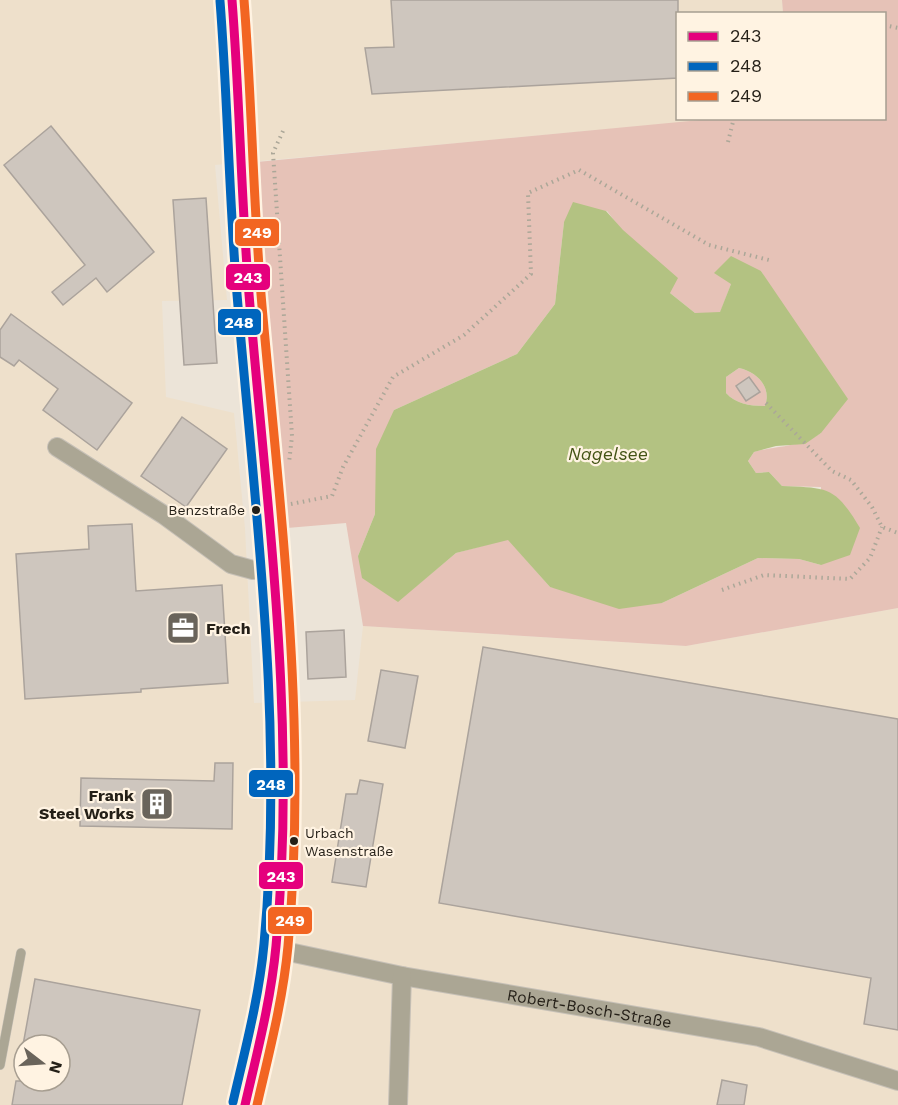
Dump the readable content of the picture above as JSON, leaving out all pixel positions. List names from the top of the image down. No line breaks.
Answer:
{"streets":{"street":["Robert-Bosch-Straße"]},"water":["Nagelsee"],"places":{"other":["Benzstraße","Urbach Wasenstraße"],"office":["Frech"],"building":["Frank Steel Works"]},"lines":["transit line 243","transit line 249","transit line 248"],"legend":["243","248","249"],"north":"right"}
